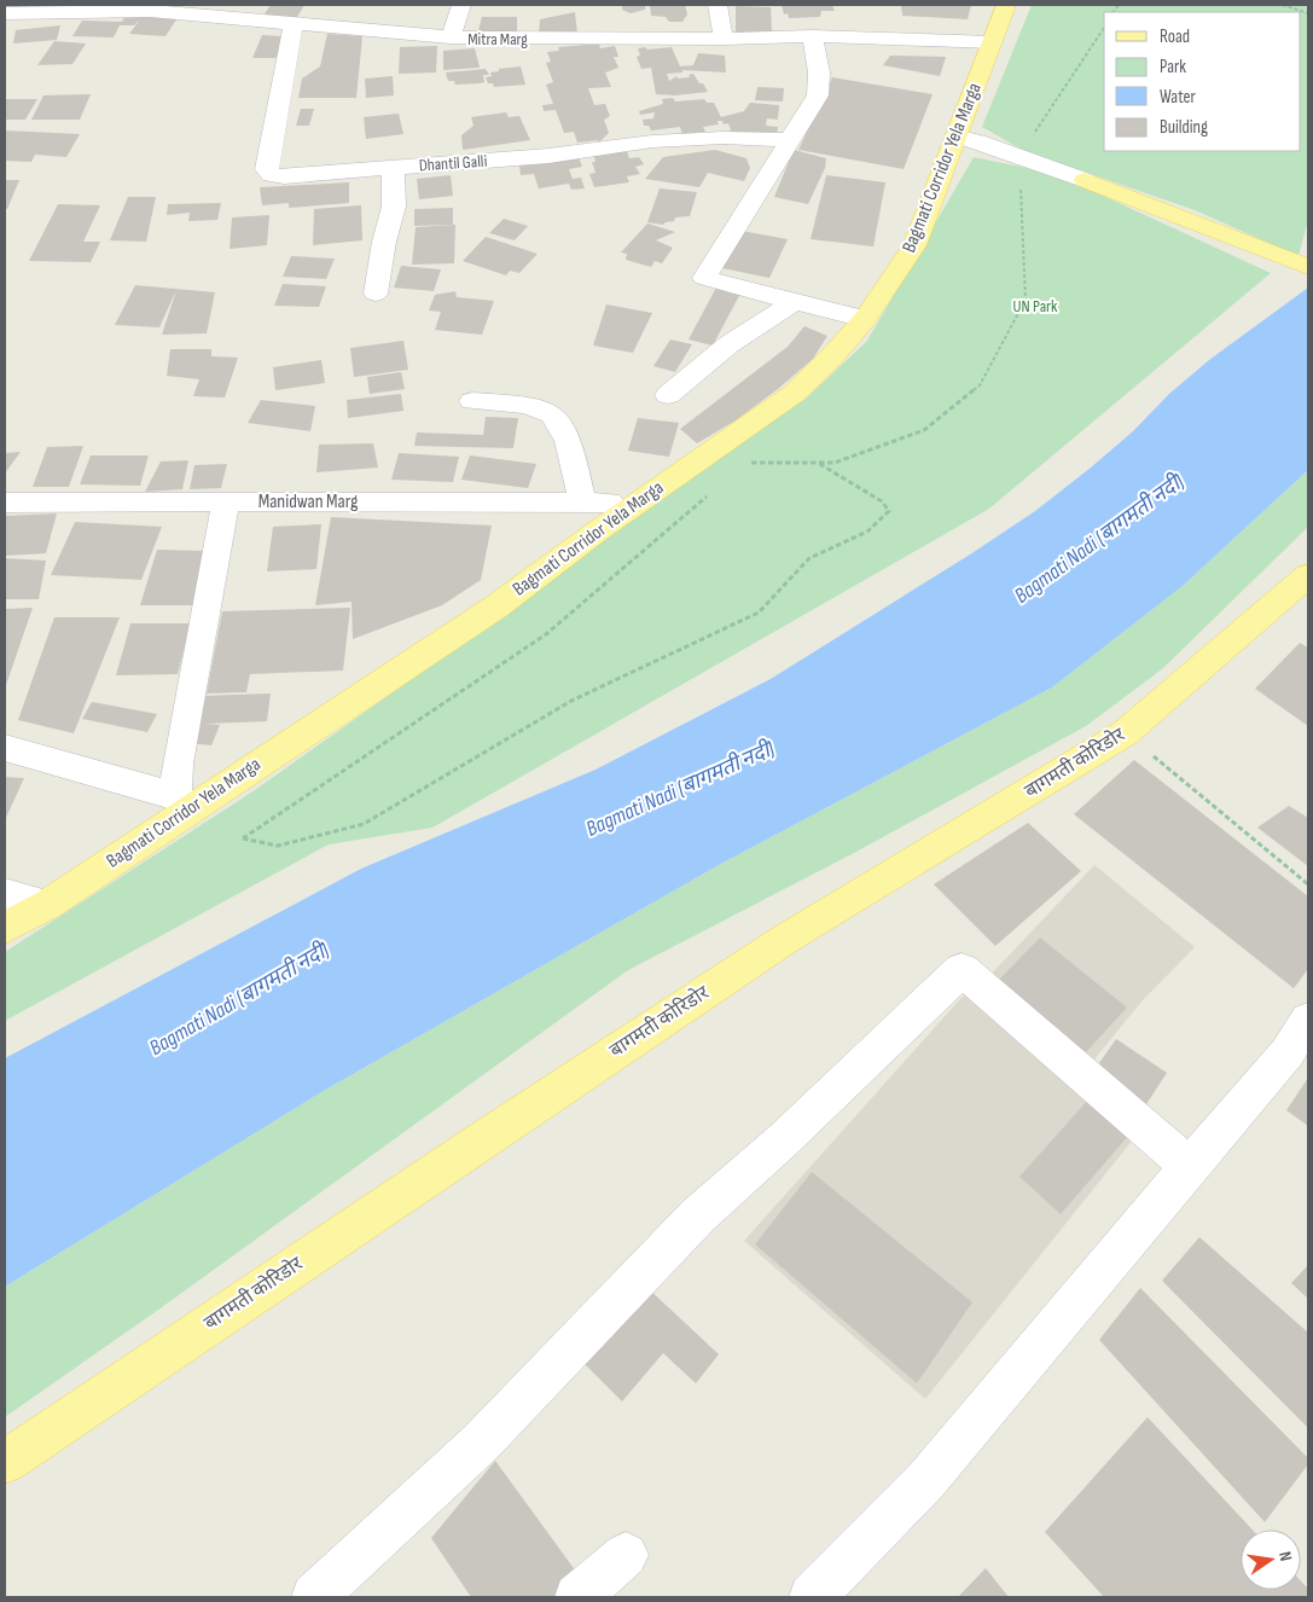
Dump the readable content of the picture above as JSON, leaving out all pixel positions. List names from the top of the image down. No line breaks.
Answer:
{"streets":{"main road":["Bagmati Corridor Yela Marga","बागमती कोरिडोर"],"street":["Mitra Marg","Dhantil Galli","Manidwan Marg"]},"crossings":[["Mitra Marg","Dhantil Galli"],["Mitra Marg","Bagmati Corridor Yela Marga"]],"water":["Bagmati Nadi (बागमती नदी)"],"parks":["UN Park"],"legend":["Road","Park","Water","Building"],"north":"right"}
